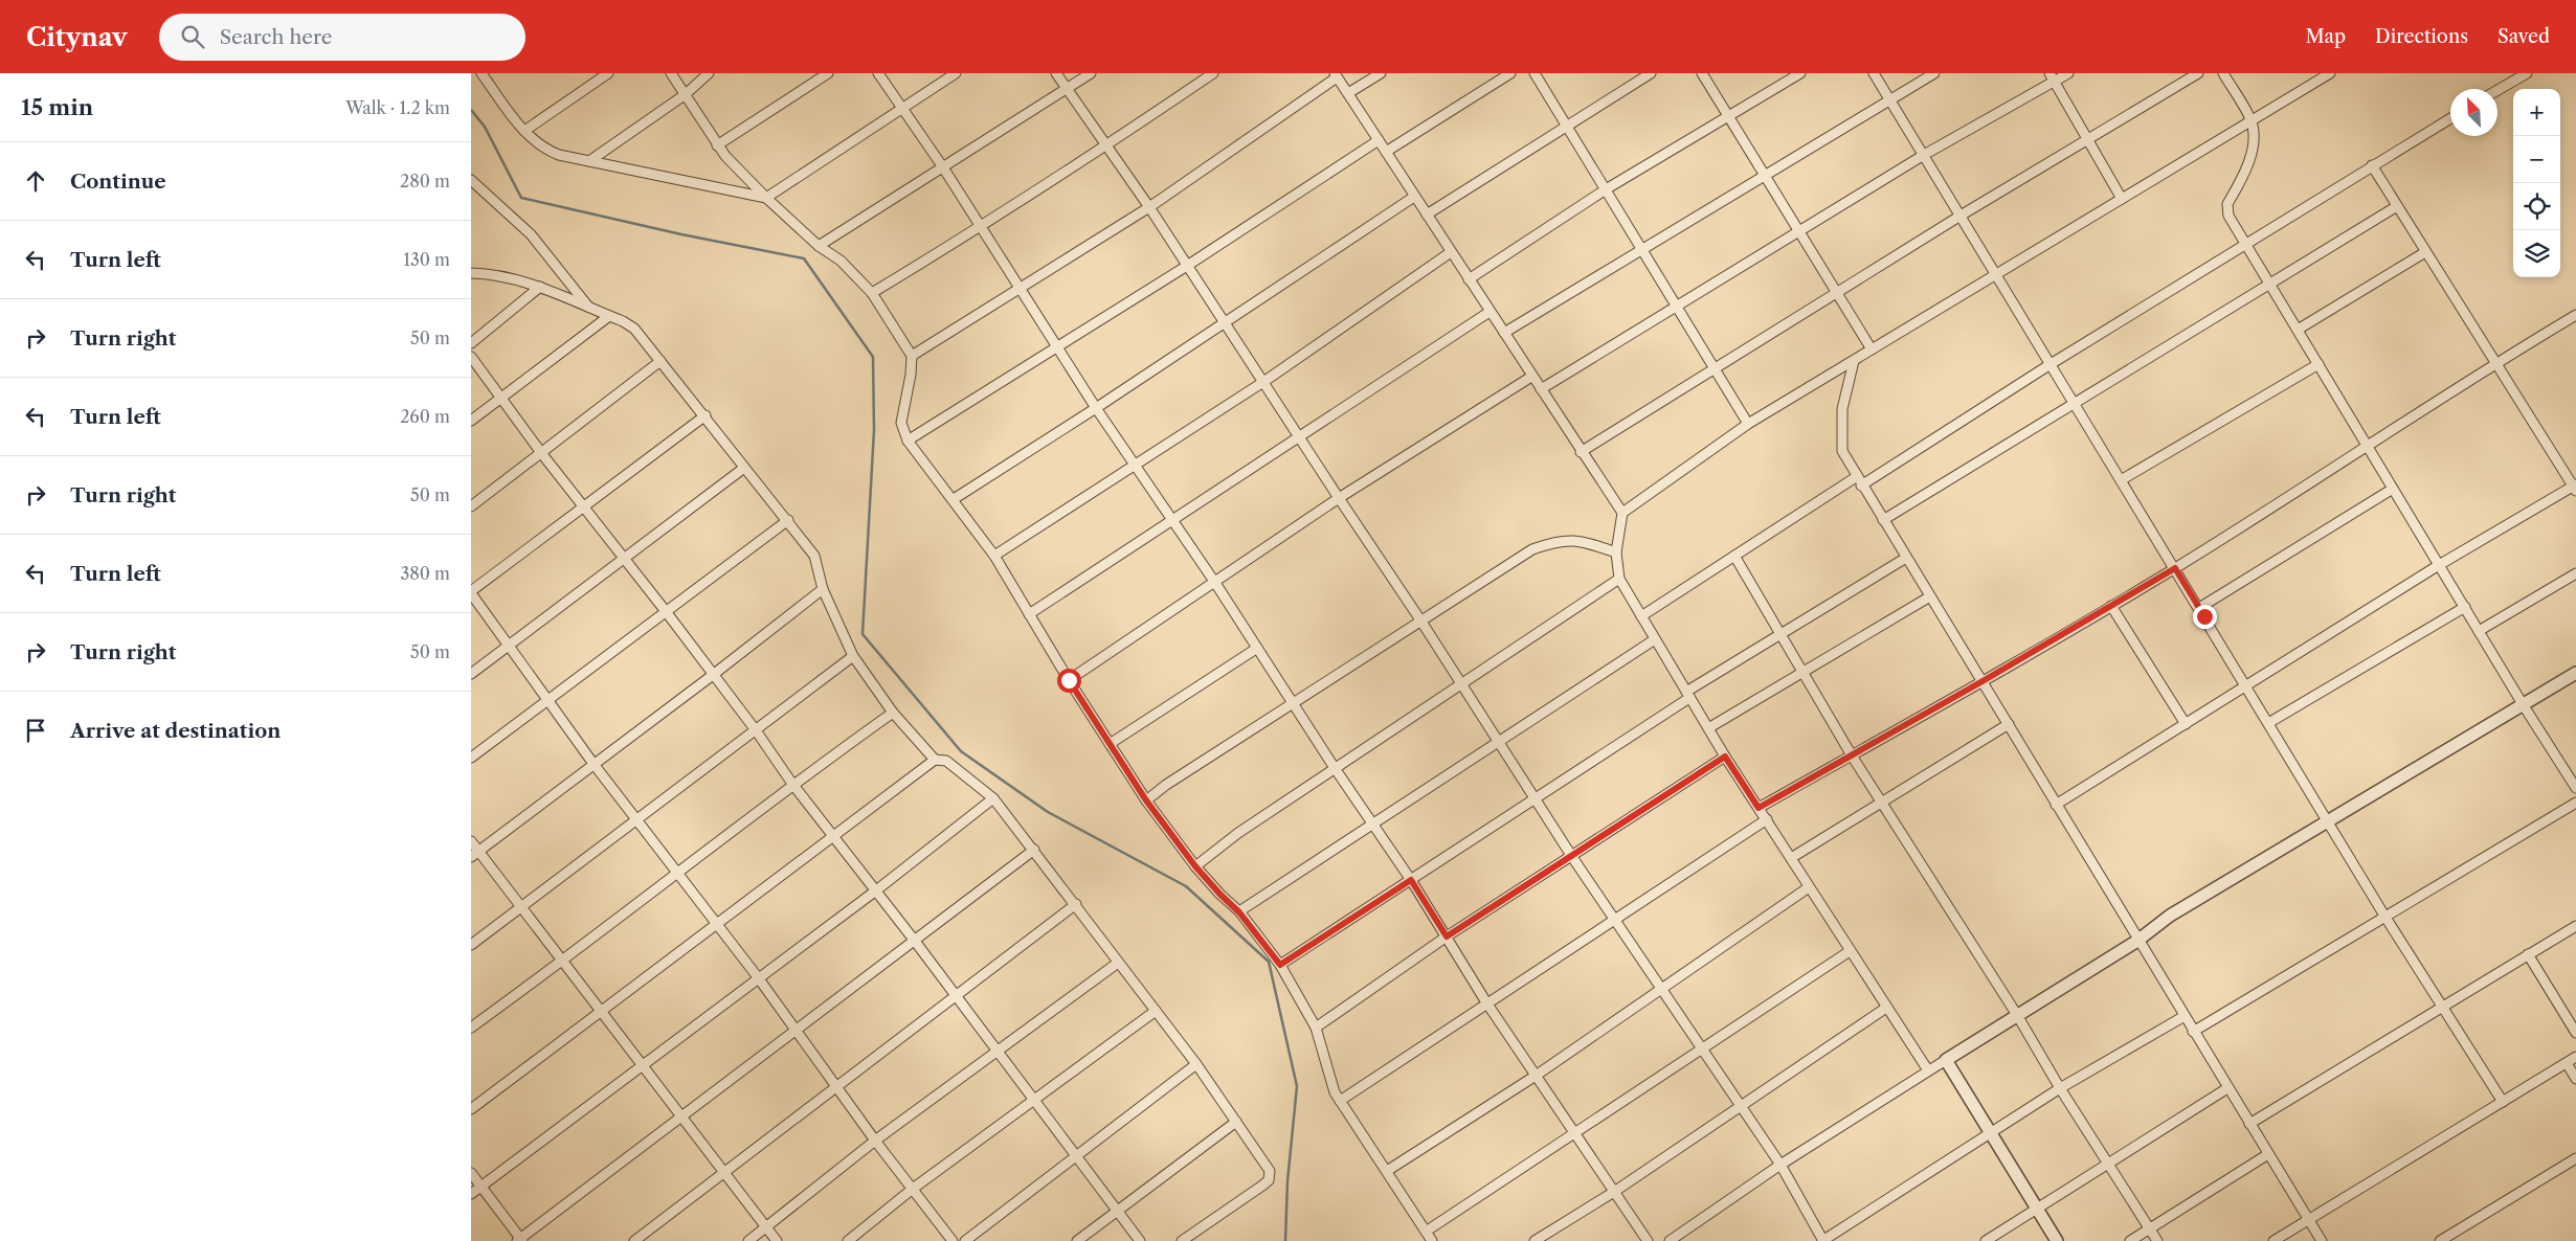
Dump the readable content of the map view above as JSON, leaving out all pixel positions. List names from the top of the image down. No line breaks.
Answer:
{"north":"top left","page":{"header":"Citynav","search":"Search here","nav":["Map","Directions","Saved"],"heading":["15 min","Walk · 1.2 km"],"map_buttons":["+","−"],"list":[["Continue","280 m"],["Turn left","130 m"],["Turn right","50 m"],["Turn left","260 m"],["Turn right","50 m"],["Turn left","380 m"],["Turn right","50 m"],"Arrive at destination"]}}
